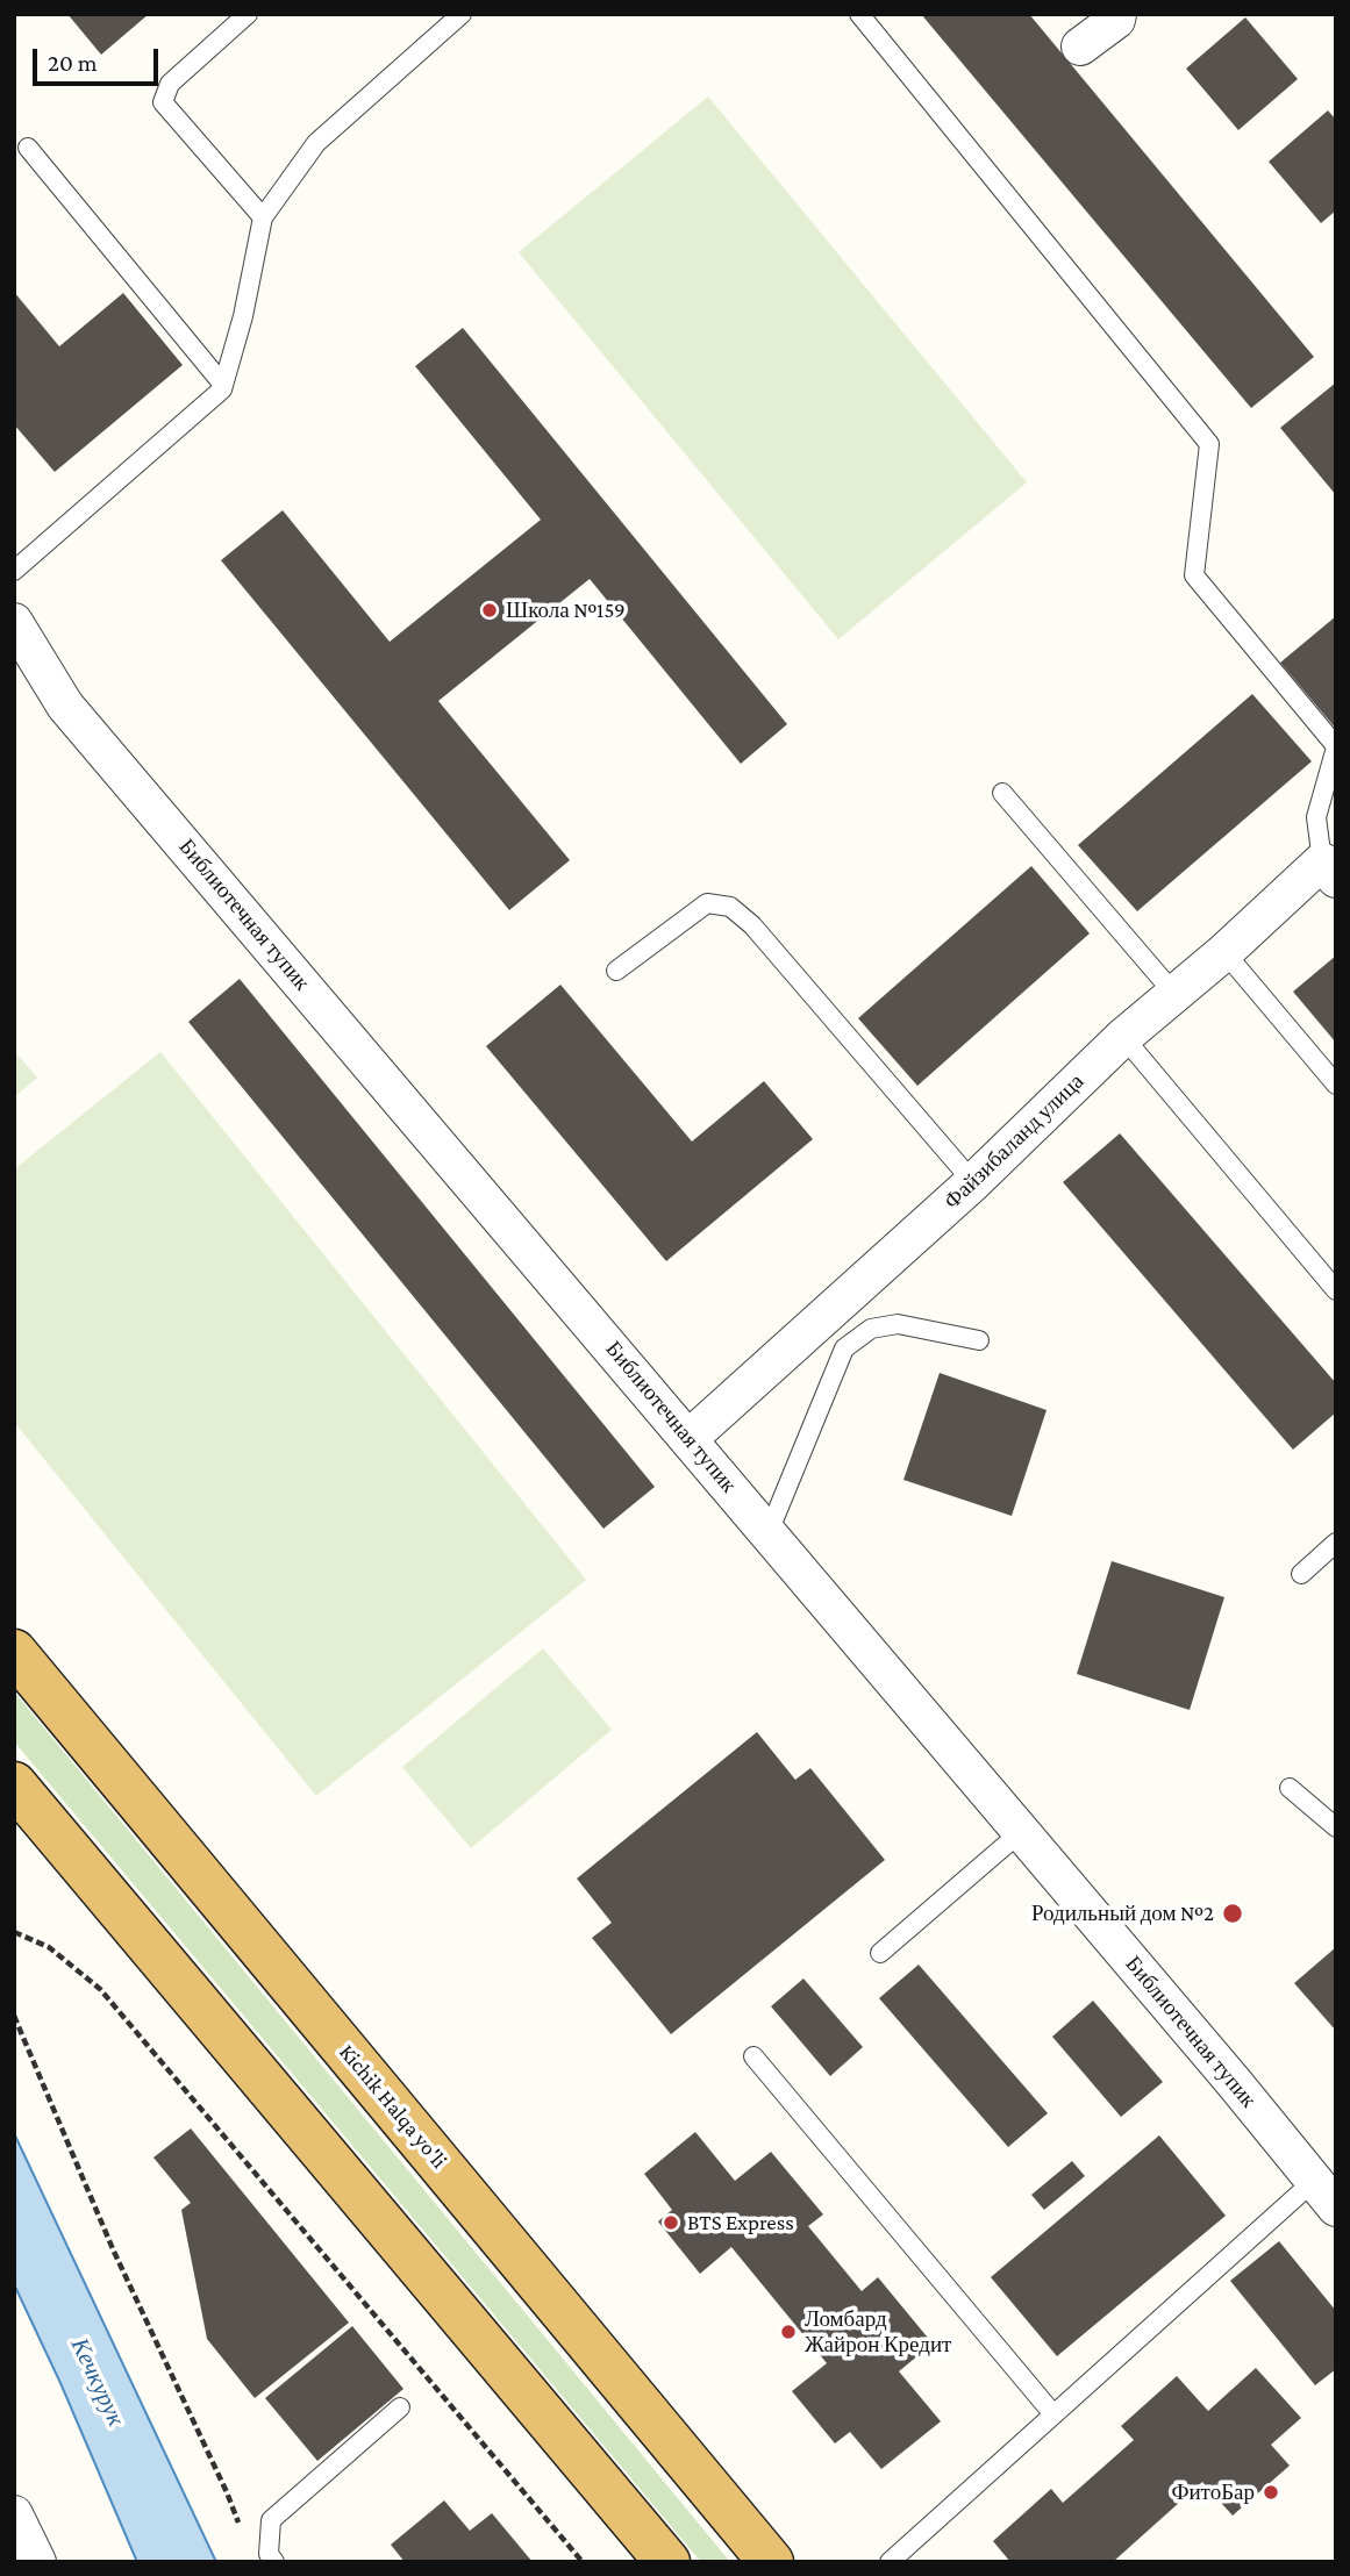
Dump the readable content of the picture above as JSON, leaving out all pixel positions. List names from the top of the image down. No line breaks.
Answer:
{"streets":{"highway":["Kichik Halqa yo'li"],"street":["Библиотечная тупик","Файзибаланд улица"]},"crossings":[["Библиотечная тупик","Файзибаланд улица"]],"water":["Кечкурук"],"places":["Школа №159","Родильный дом №2","BTS Express","Ломбард Жайрон Кредит","ФитоБар"],"scale_bar":"20 m"}
